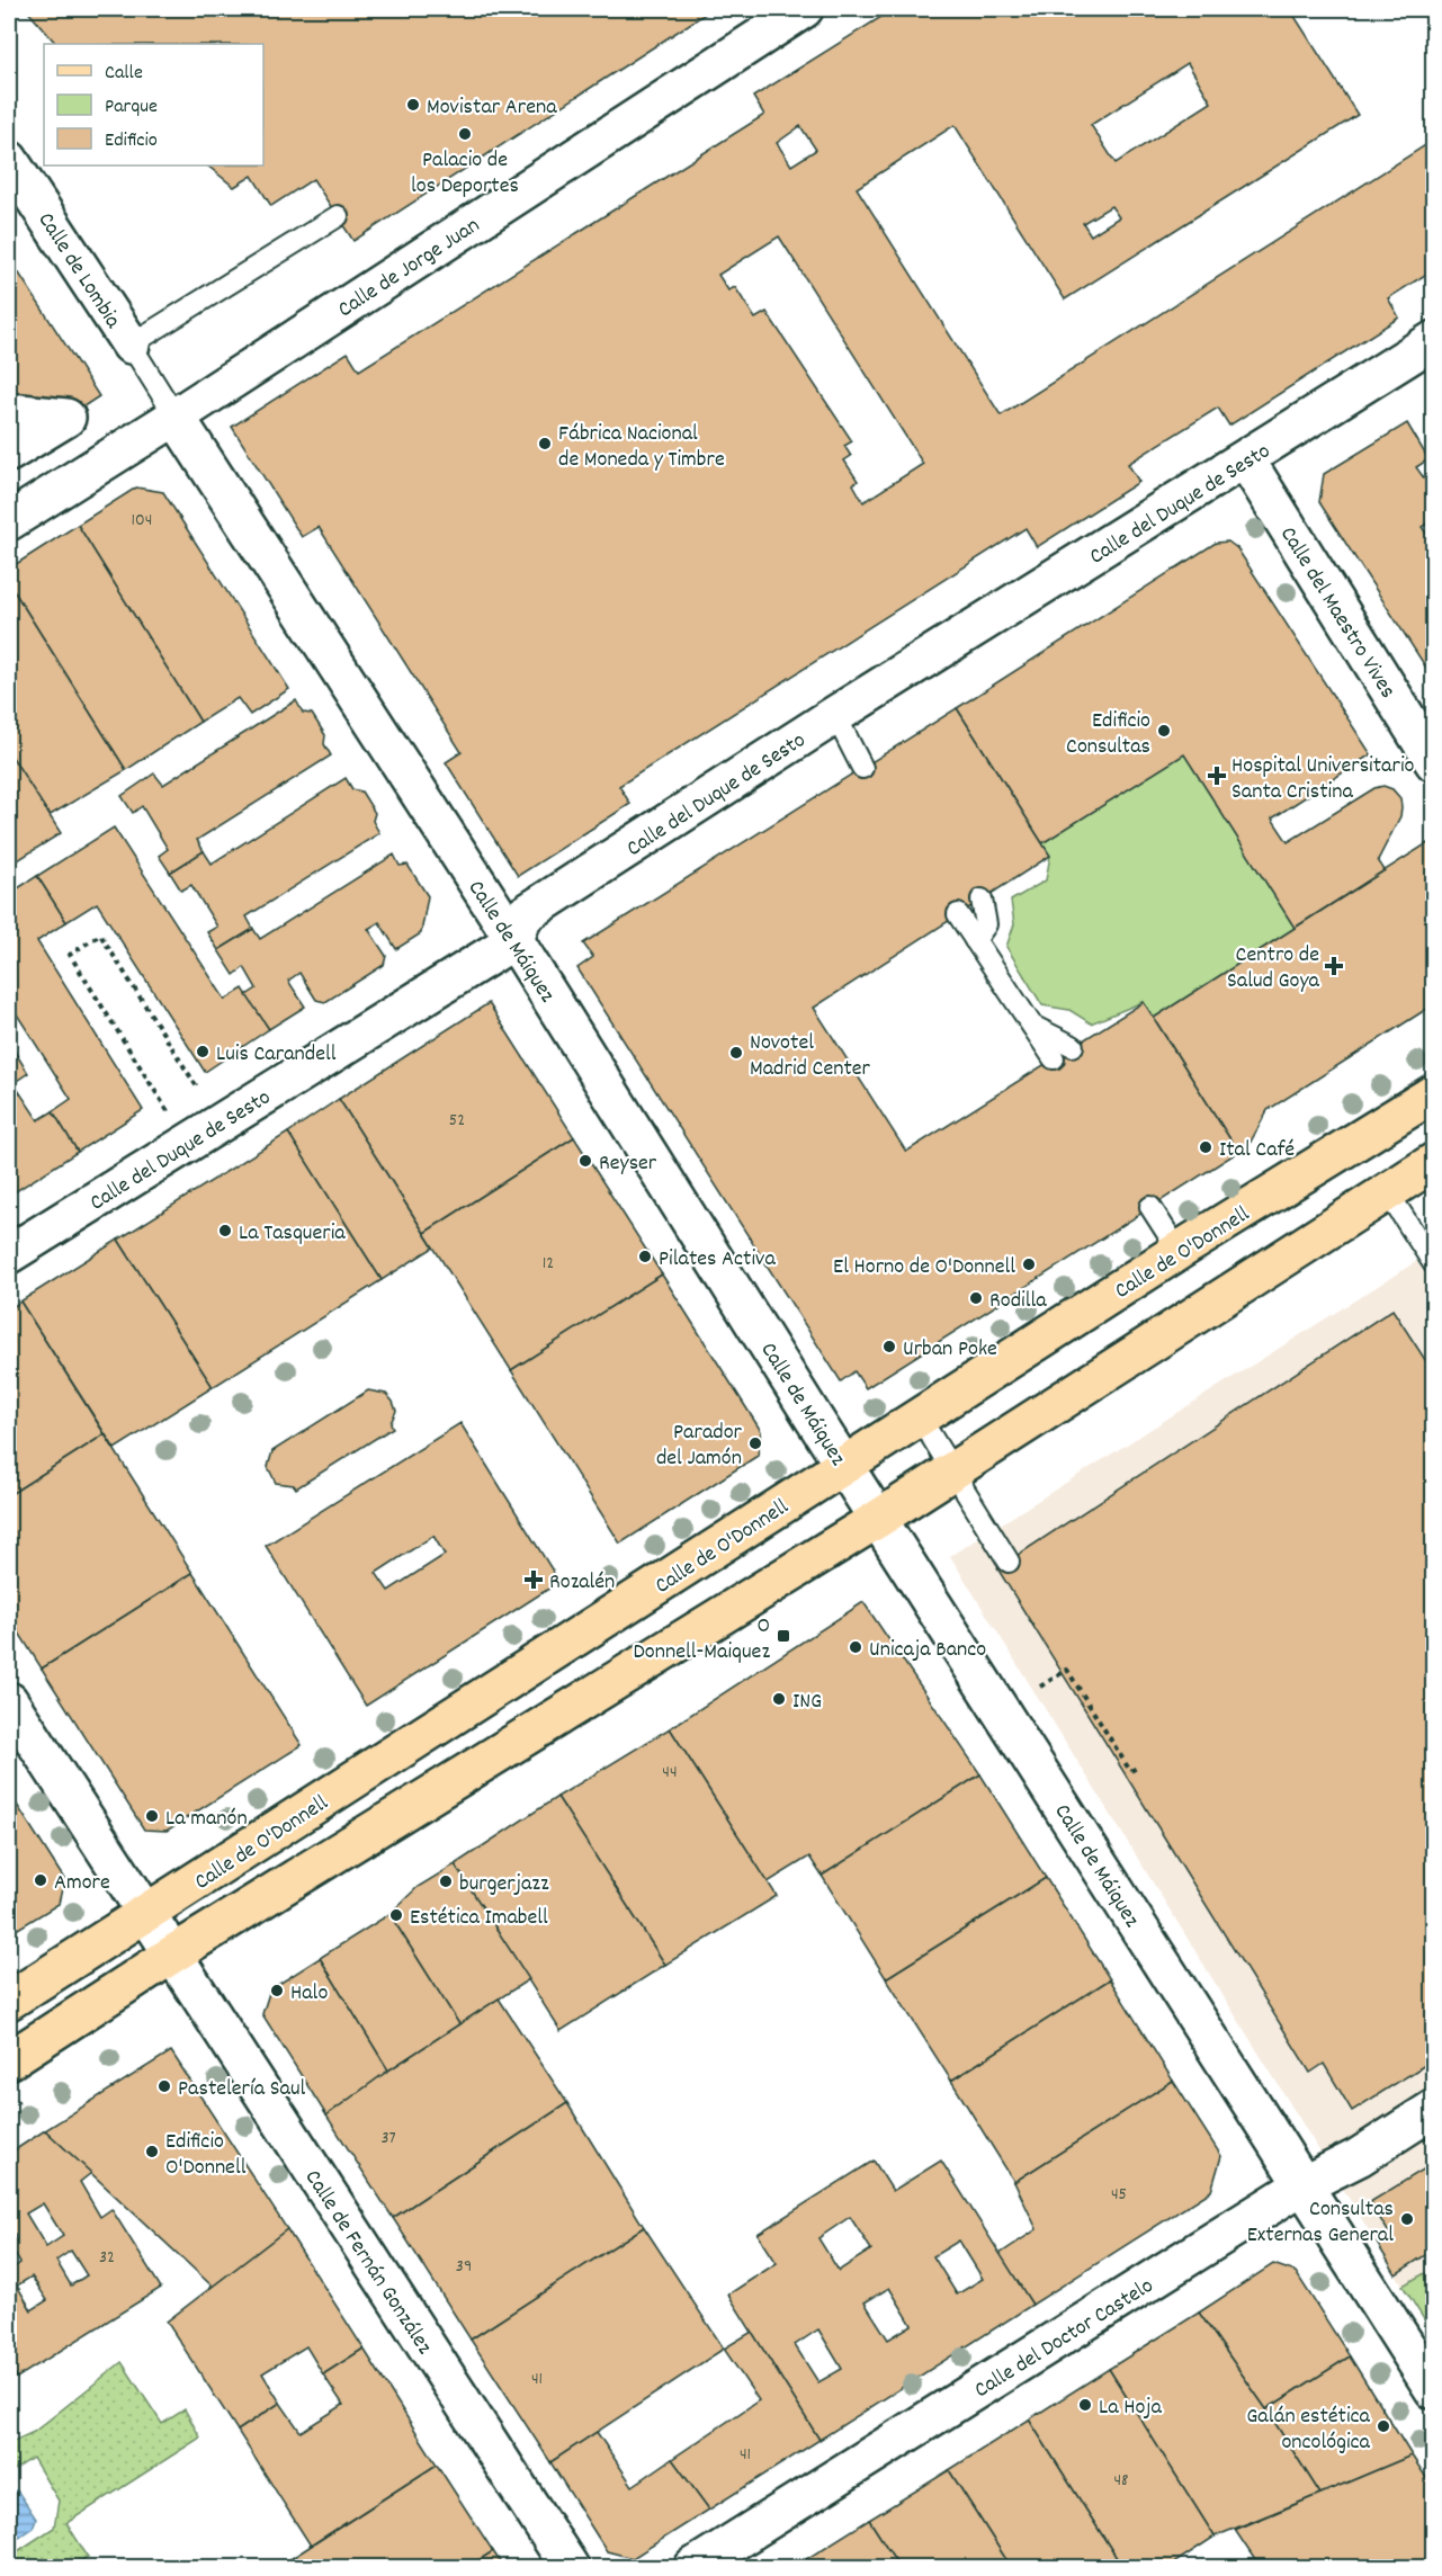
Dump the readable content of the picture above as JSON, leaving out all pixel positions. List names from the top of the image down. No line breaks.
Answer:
{"streets":{"main road":["Calle de O'Donnell"],"street":["Calle de Jorge Juan","Calle de Lombia","Calle del Duque de Sesto","Calle del Maestro Vives","Calle de Máiquez","Calle de Fernán González","Calle del Doctor Castelo"]},"crossings":[["Calle de Jorge Juan","Calle de Máiquez"],["Calle del Duque de Sesto","Calle del Maestro Vives"],["Calle del Duque de Sesto","Calle de Máiquez"],["Calle de Máiquez","Calle de O'Donnell"],["Calle de Máiquez","Calle del Doctor Castelo"],["Calle de O'Donnell","Calle de Fernán González"]],"places":{"other":["Movistar Arena","Palacio de los Deportes","Fábrica Nacional de Moneda y Timbre","Edificio Consultas","Luis Carandell","Novotel Madrid Center","Ital Café","Reyser","La Tasqueria","Pilates Activa","El Horno de O'Donnell","Rodilla","Urban Poke","Parador del Jamón","Unicaja Banco","ING","La manón","Amore","burgerjazz","Estética Imabell","Halo","Pastelería Saul","Edificio O'Donnell","Consultas Externas General","La Hoja","Galán estética oncológica"],"health":["Hospital Universitario Santa Cristina","Centro de Salud Goya","Rozalén"],"transit":["O Donnell-Maiquez"]},"house_numbers":["104","52","12","44","37","45","32","39","41","41","48"],"legend":["Calle","Parque","Edificio"]}
